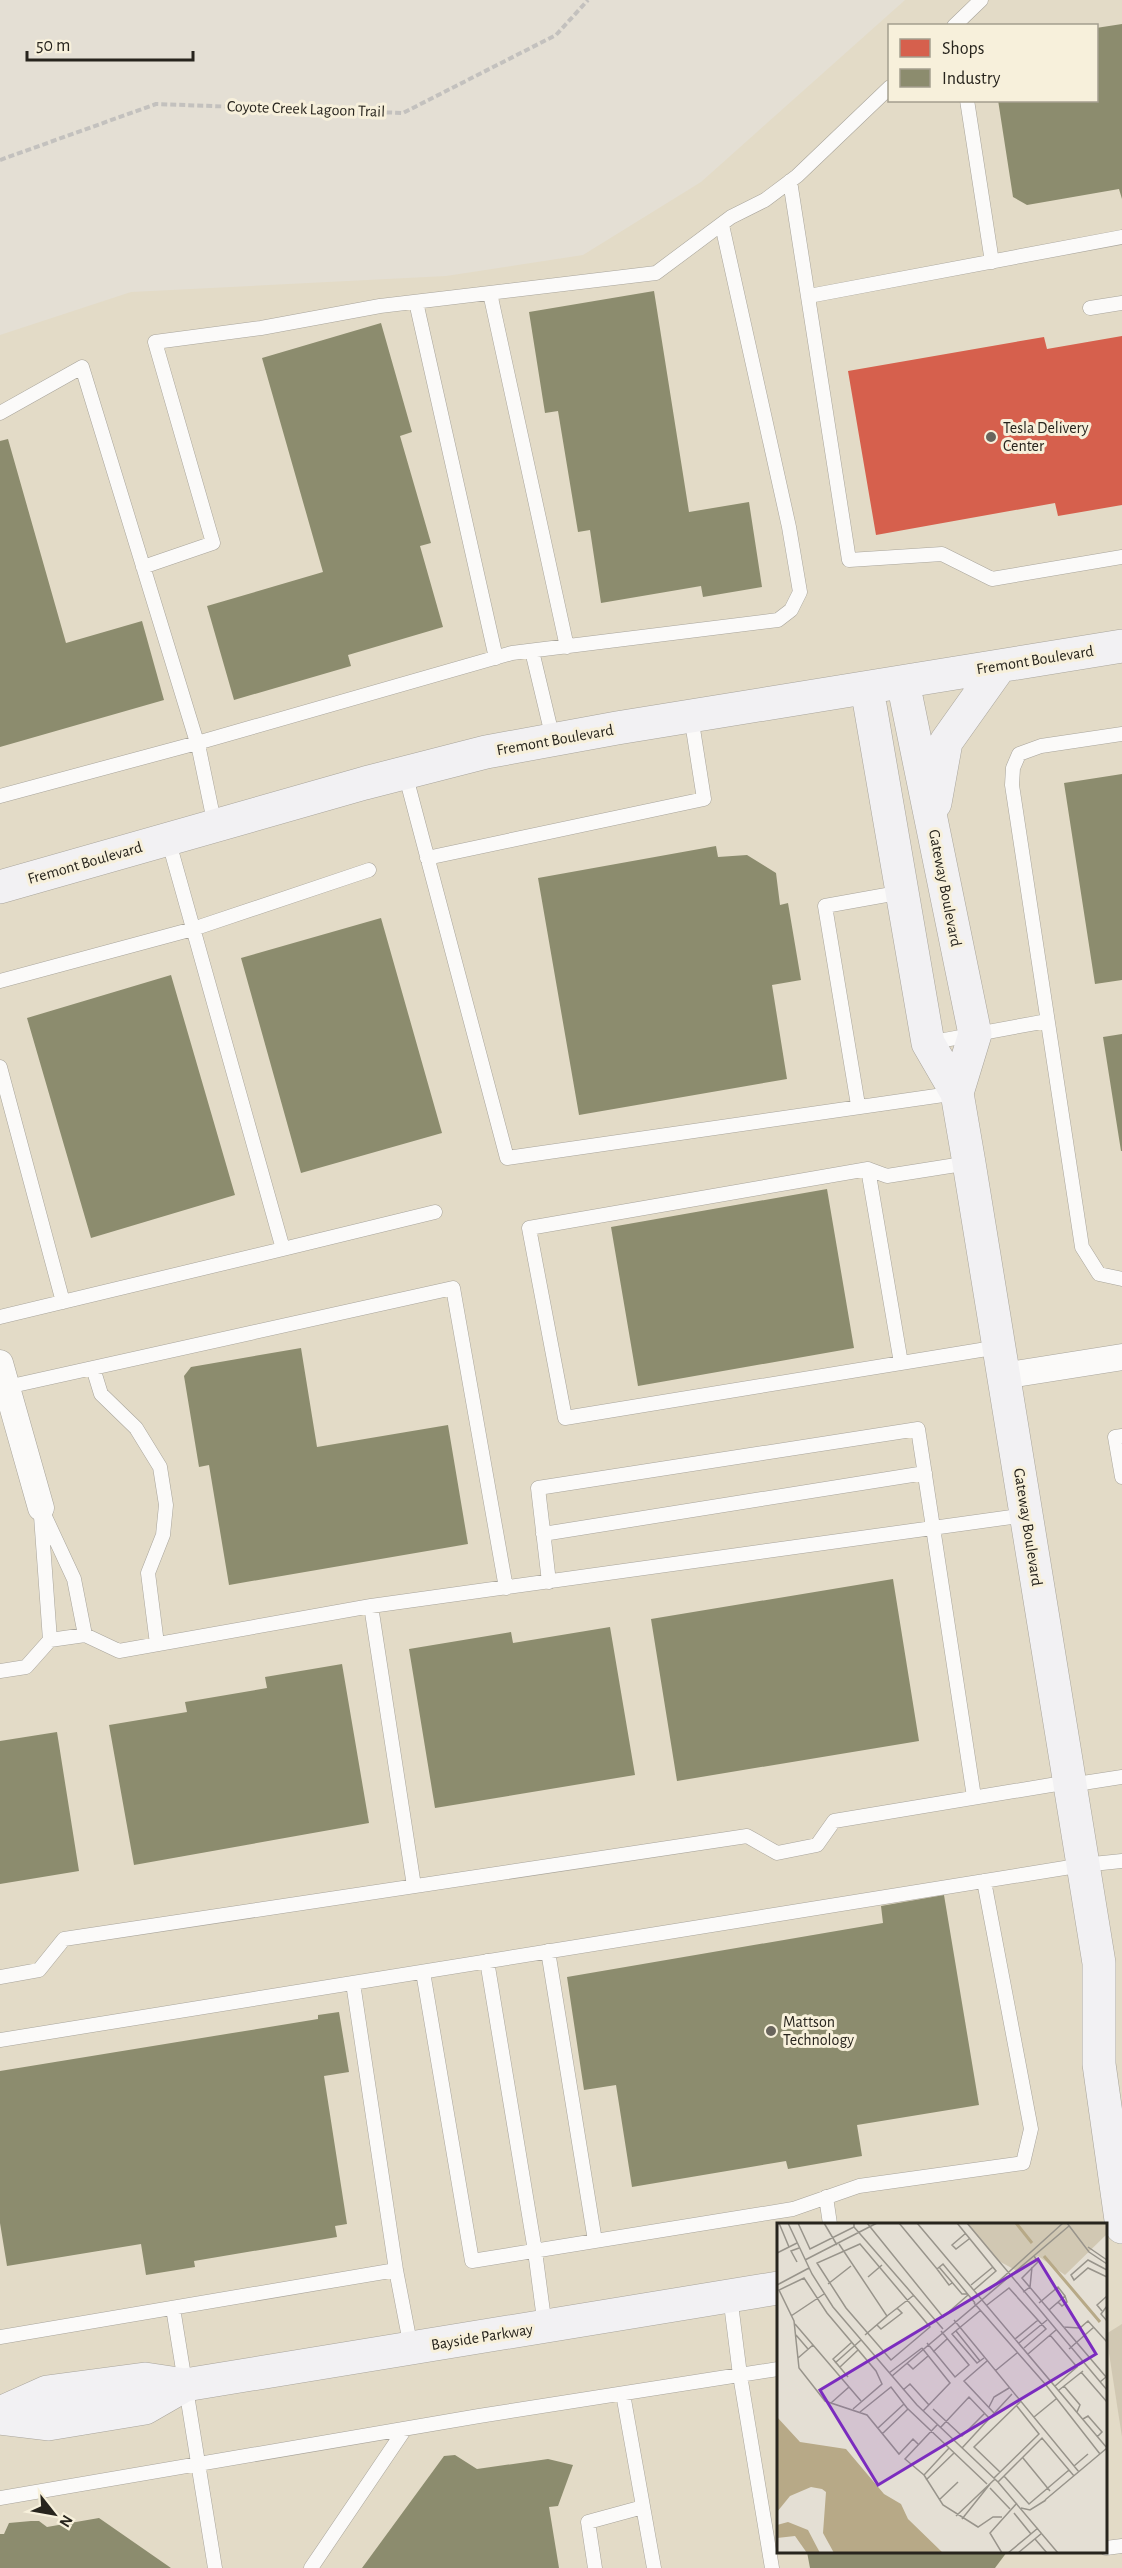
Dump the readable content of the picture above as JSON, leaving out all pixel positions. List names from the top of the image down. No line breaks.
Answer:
{"streets":{"street":["Fremont Boulevard","Gateway Boulevard","Bayside Parkway"],"path":["Coyote Creek Lagoon Trail"]},"crossings":[["Fremont Boulevard","Gateway Boulevard"]],"places":["Tesla Delivery Center","Mattson Technology"],"legend":["Shops","Industry"],"scale_bar":"50 m","north":"bottom right"}
